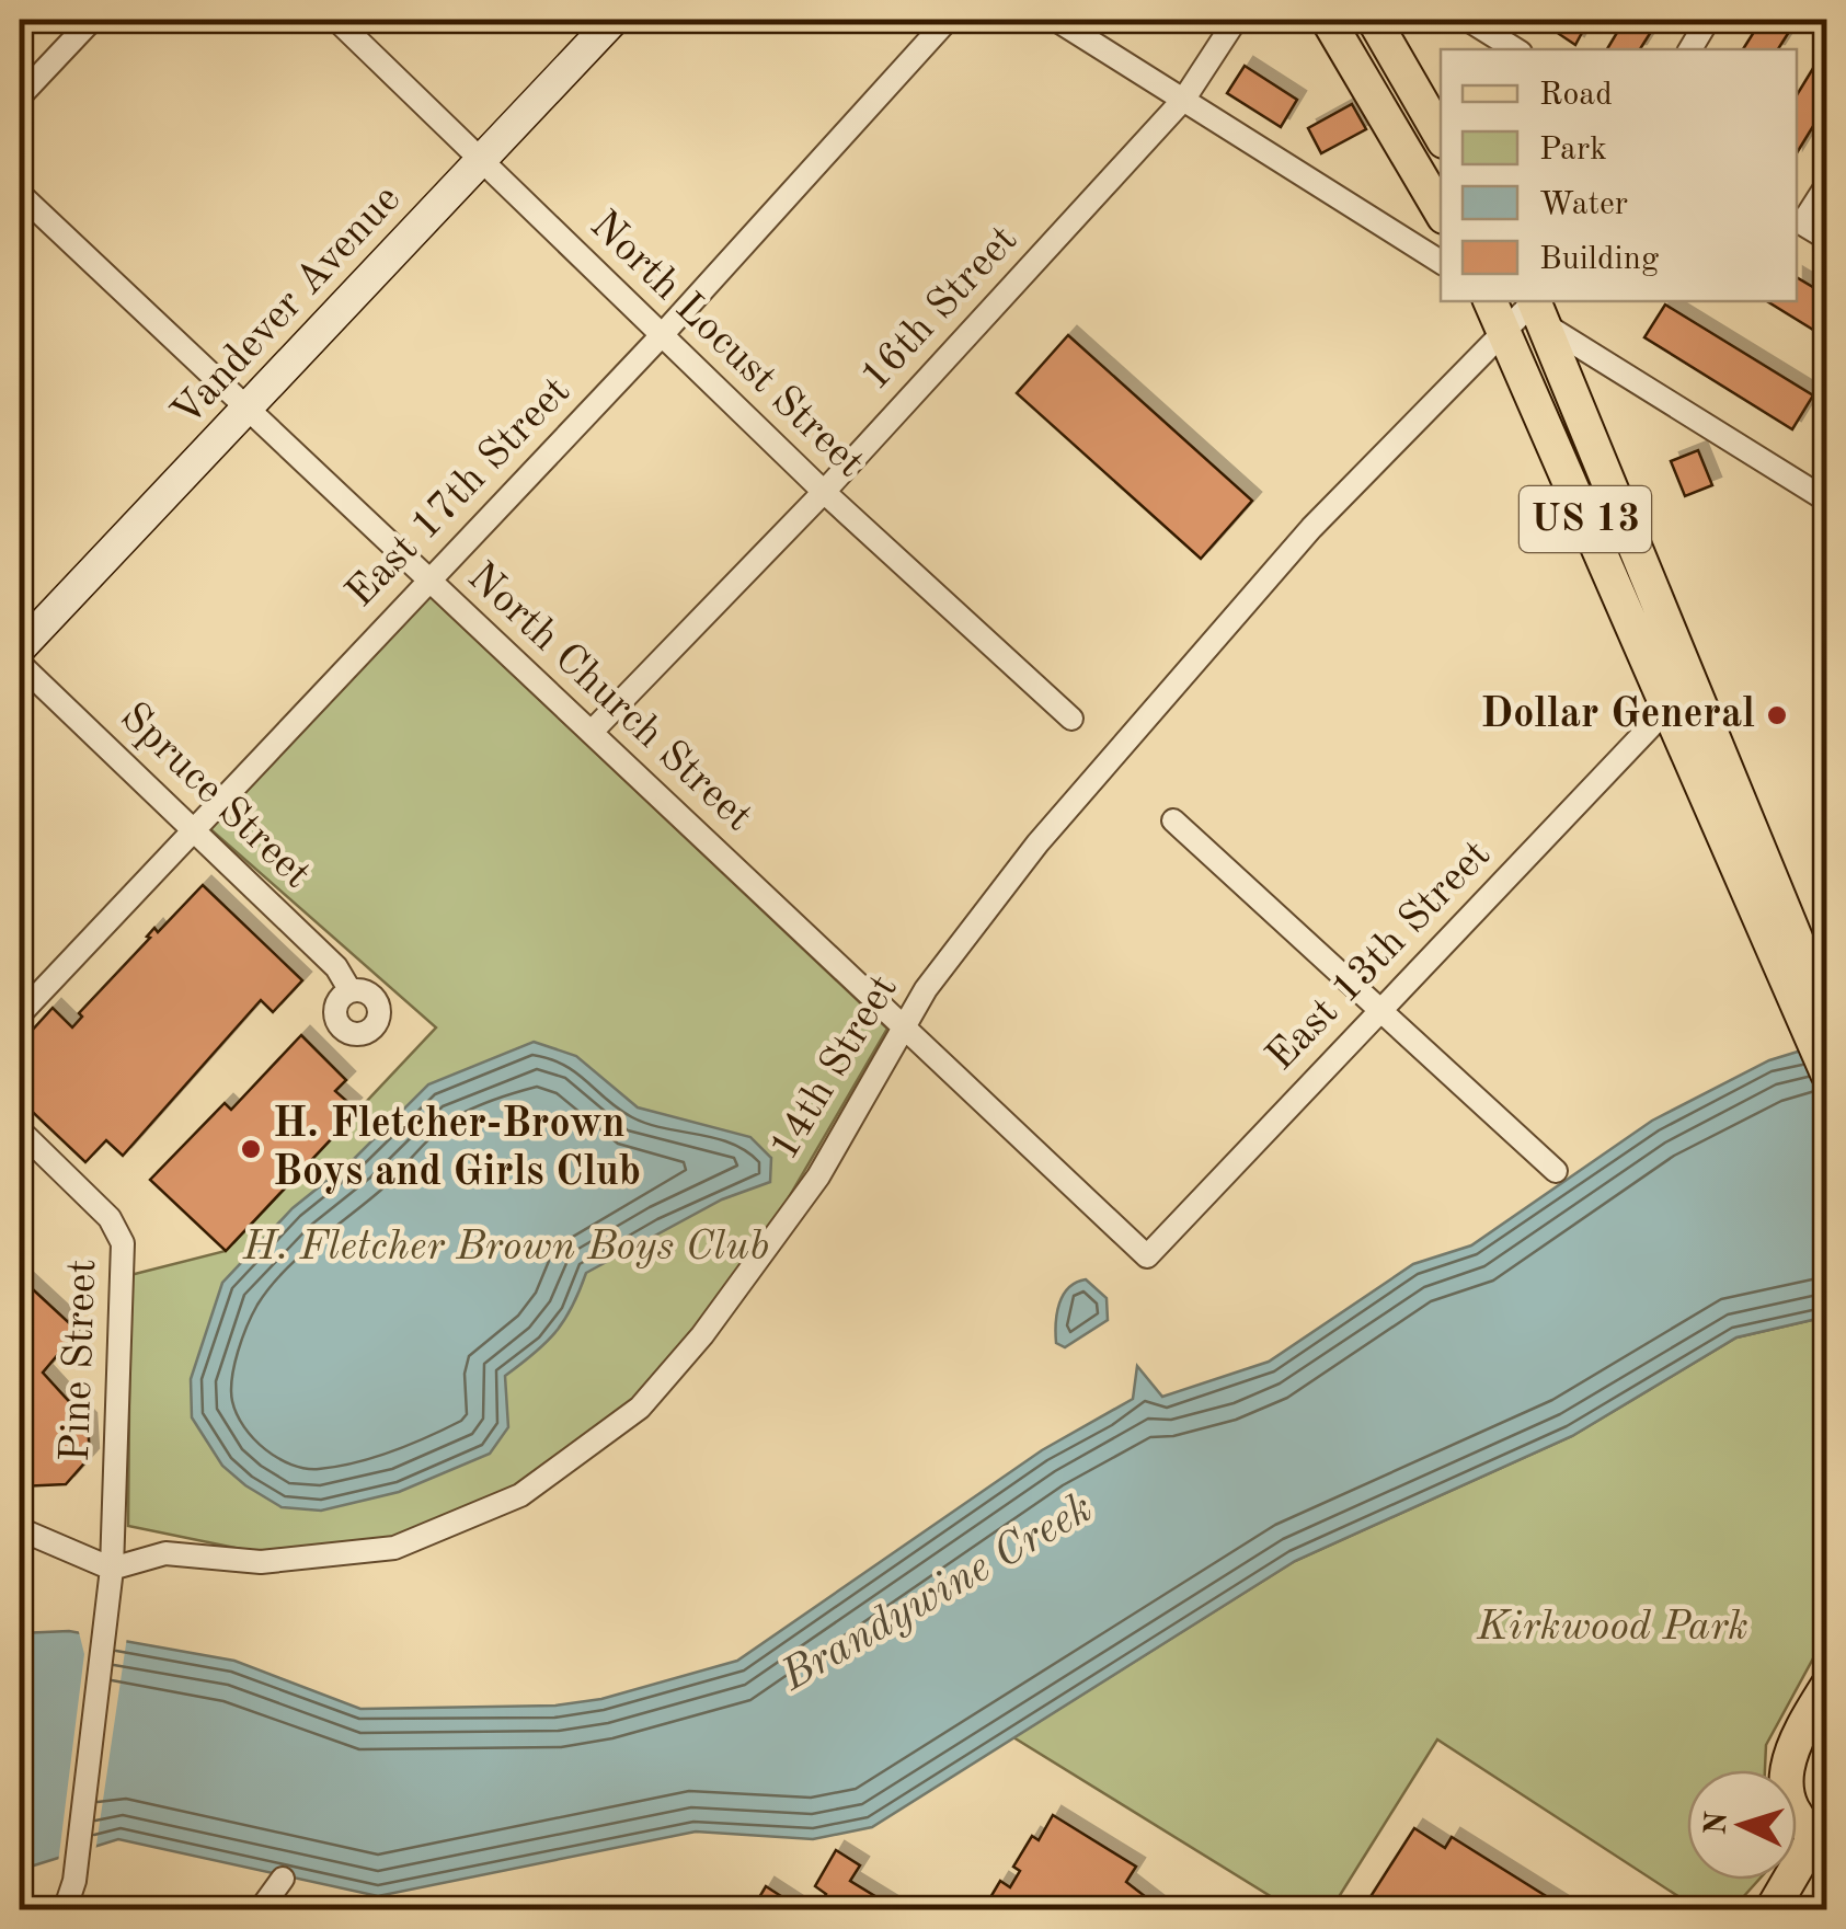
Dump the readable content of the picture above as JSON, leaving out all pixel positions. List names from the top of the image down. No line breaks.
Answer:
{"streets":{"main road":["US 13"],"street":["Vandever Avenue","16th Street","North Locust Street","East 17th Street","North Church Street","Spruce Street","East 13th Street","14th Street","Pine Street"]},"crossings":[["Vandever Avenue","North Locust Street"],["Vandever Avenue","North Church Street"],["16th Street","North Locust Street"],["16th Street","North Church Street"],["North Locust Street","East 17th Street"],["East 17th Street","North Church Street"],["East 17th Street","Spruce Street"],["US 13","East 13th Street"],["US 13","14th Street"],["North Church Street","East 13th Street"],["North Church Street","14th Street"],["14th Street","Pine Street"]],"water":["Brandywine Creek"],"parks":["H. Fletcher Brown Boys Club","Kirkwood Park"],"places":["Dollar General","H. Fletcher-Brown Boys and Girls Club"],"legend":["Road","Park","Water","Building"],"north":"left"}
